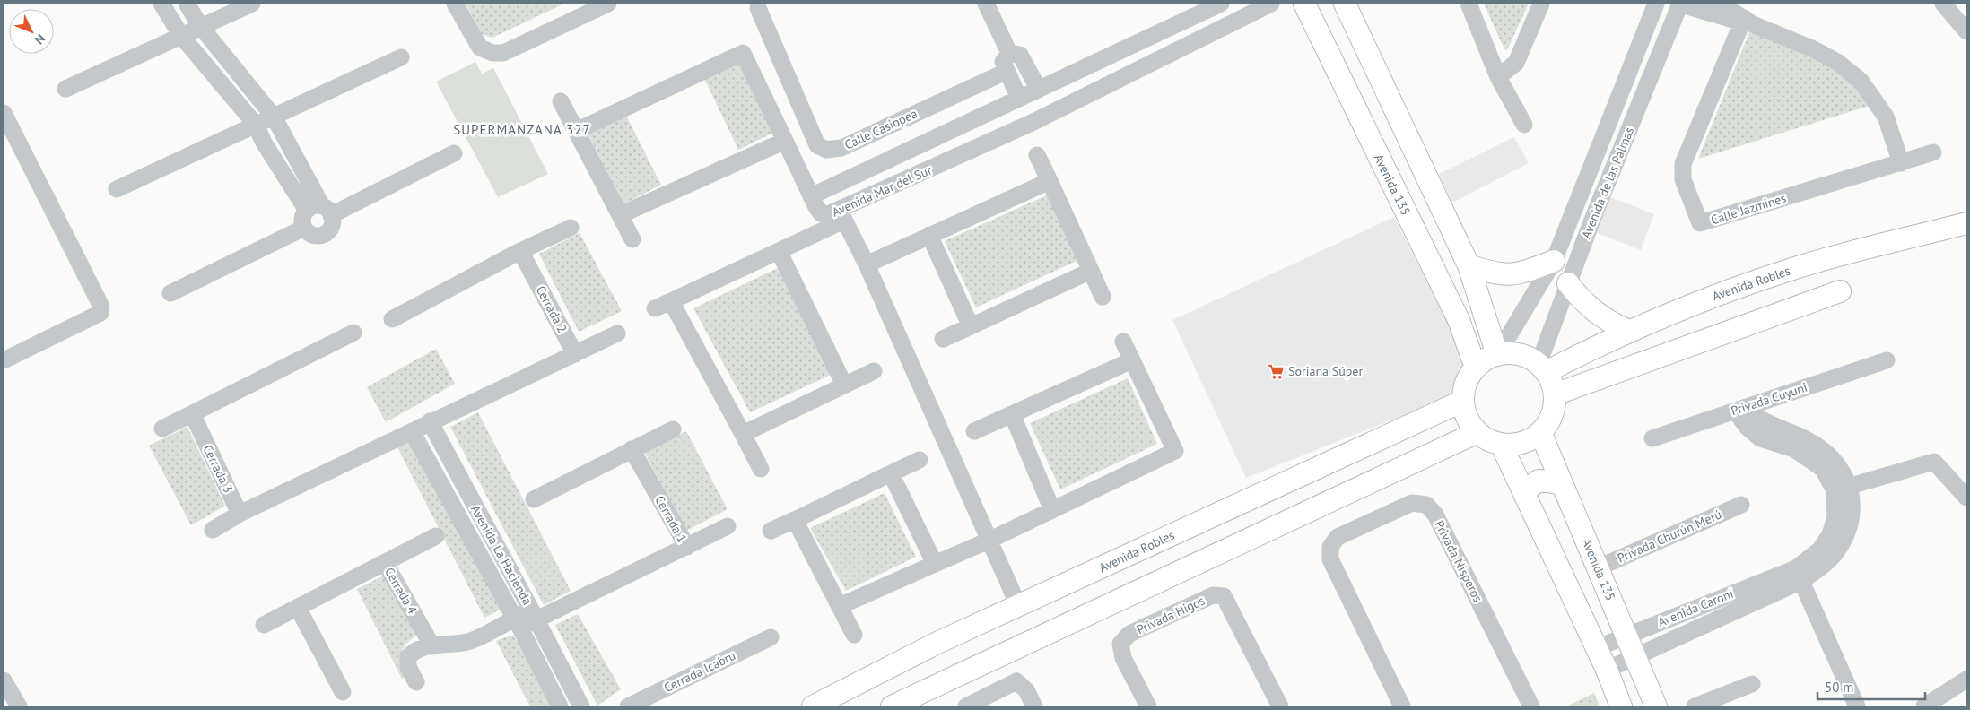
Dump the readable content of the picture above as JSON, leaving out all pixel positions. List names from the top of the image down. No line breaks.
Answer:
{"streets":{"main road":["Avenida 135","Avenida Robles"],"street":["Calle Casiopea","Avenida de las Palmas","Avenida Mar del Sur","Calle Jazmines","Cerrada 2","Privada Cuyuni","Cerrada 3","Cerrada 1","Privada Churún Merú","Avenida La Hacienda","Privada Nisperos","Cerrada 4","Avenida Caroní","Privada Higos","Cerrada Icabru"]},"crossings":[["Avenida de las Palmas","Avenida 135"],["Avenida de las Palmas","Avenida Robles"],["Avenida 135","Avenida Robles"],["Avenida 135","Privada Churún Merú"],["Avenida 135","Avenida Caroní"],["Cerrada 1","Avenida La Hacienda"]],"districts":["SUPERMANZANA 327"],"places":{"supermarket":["Soriana Súper"]},"scale_bar":"50 m","north":"bottom right"}
